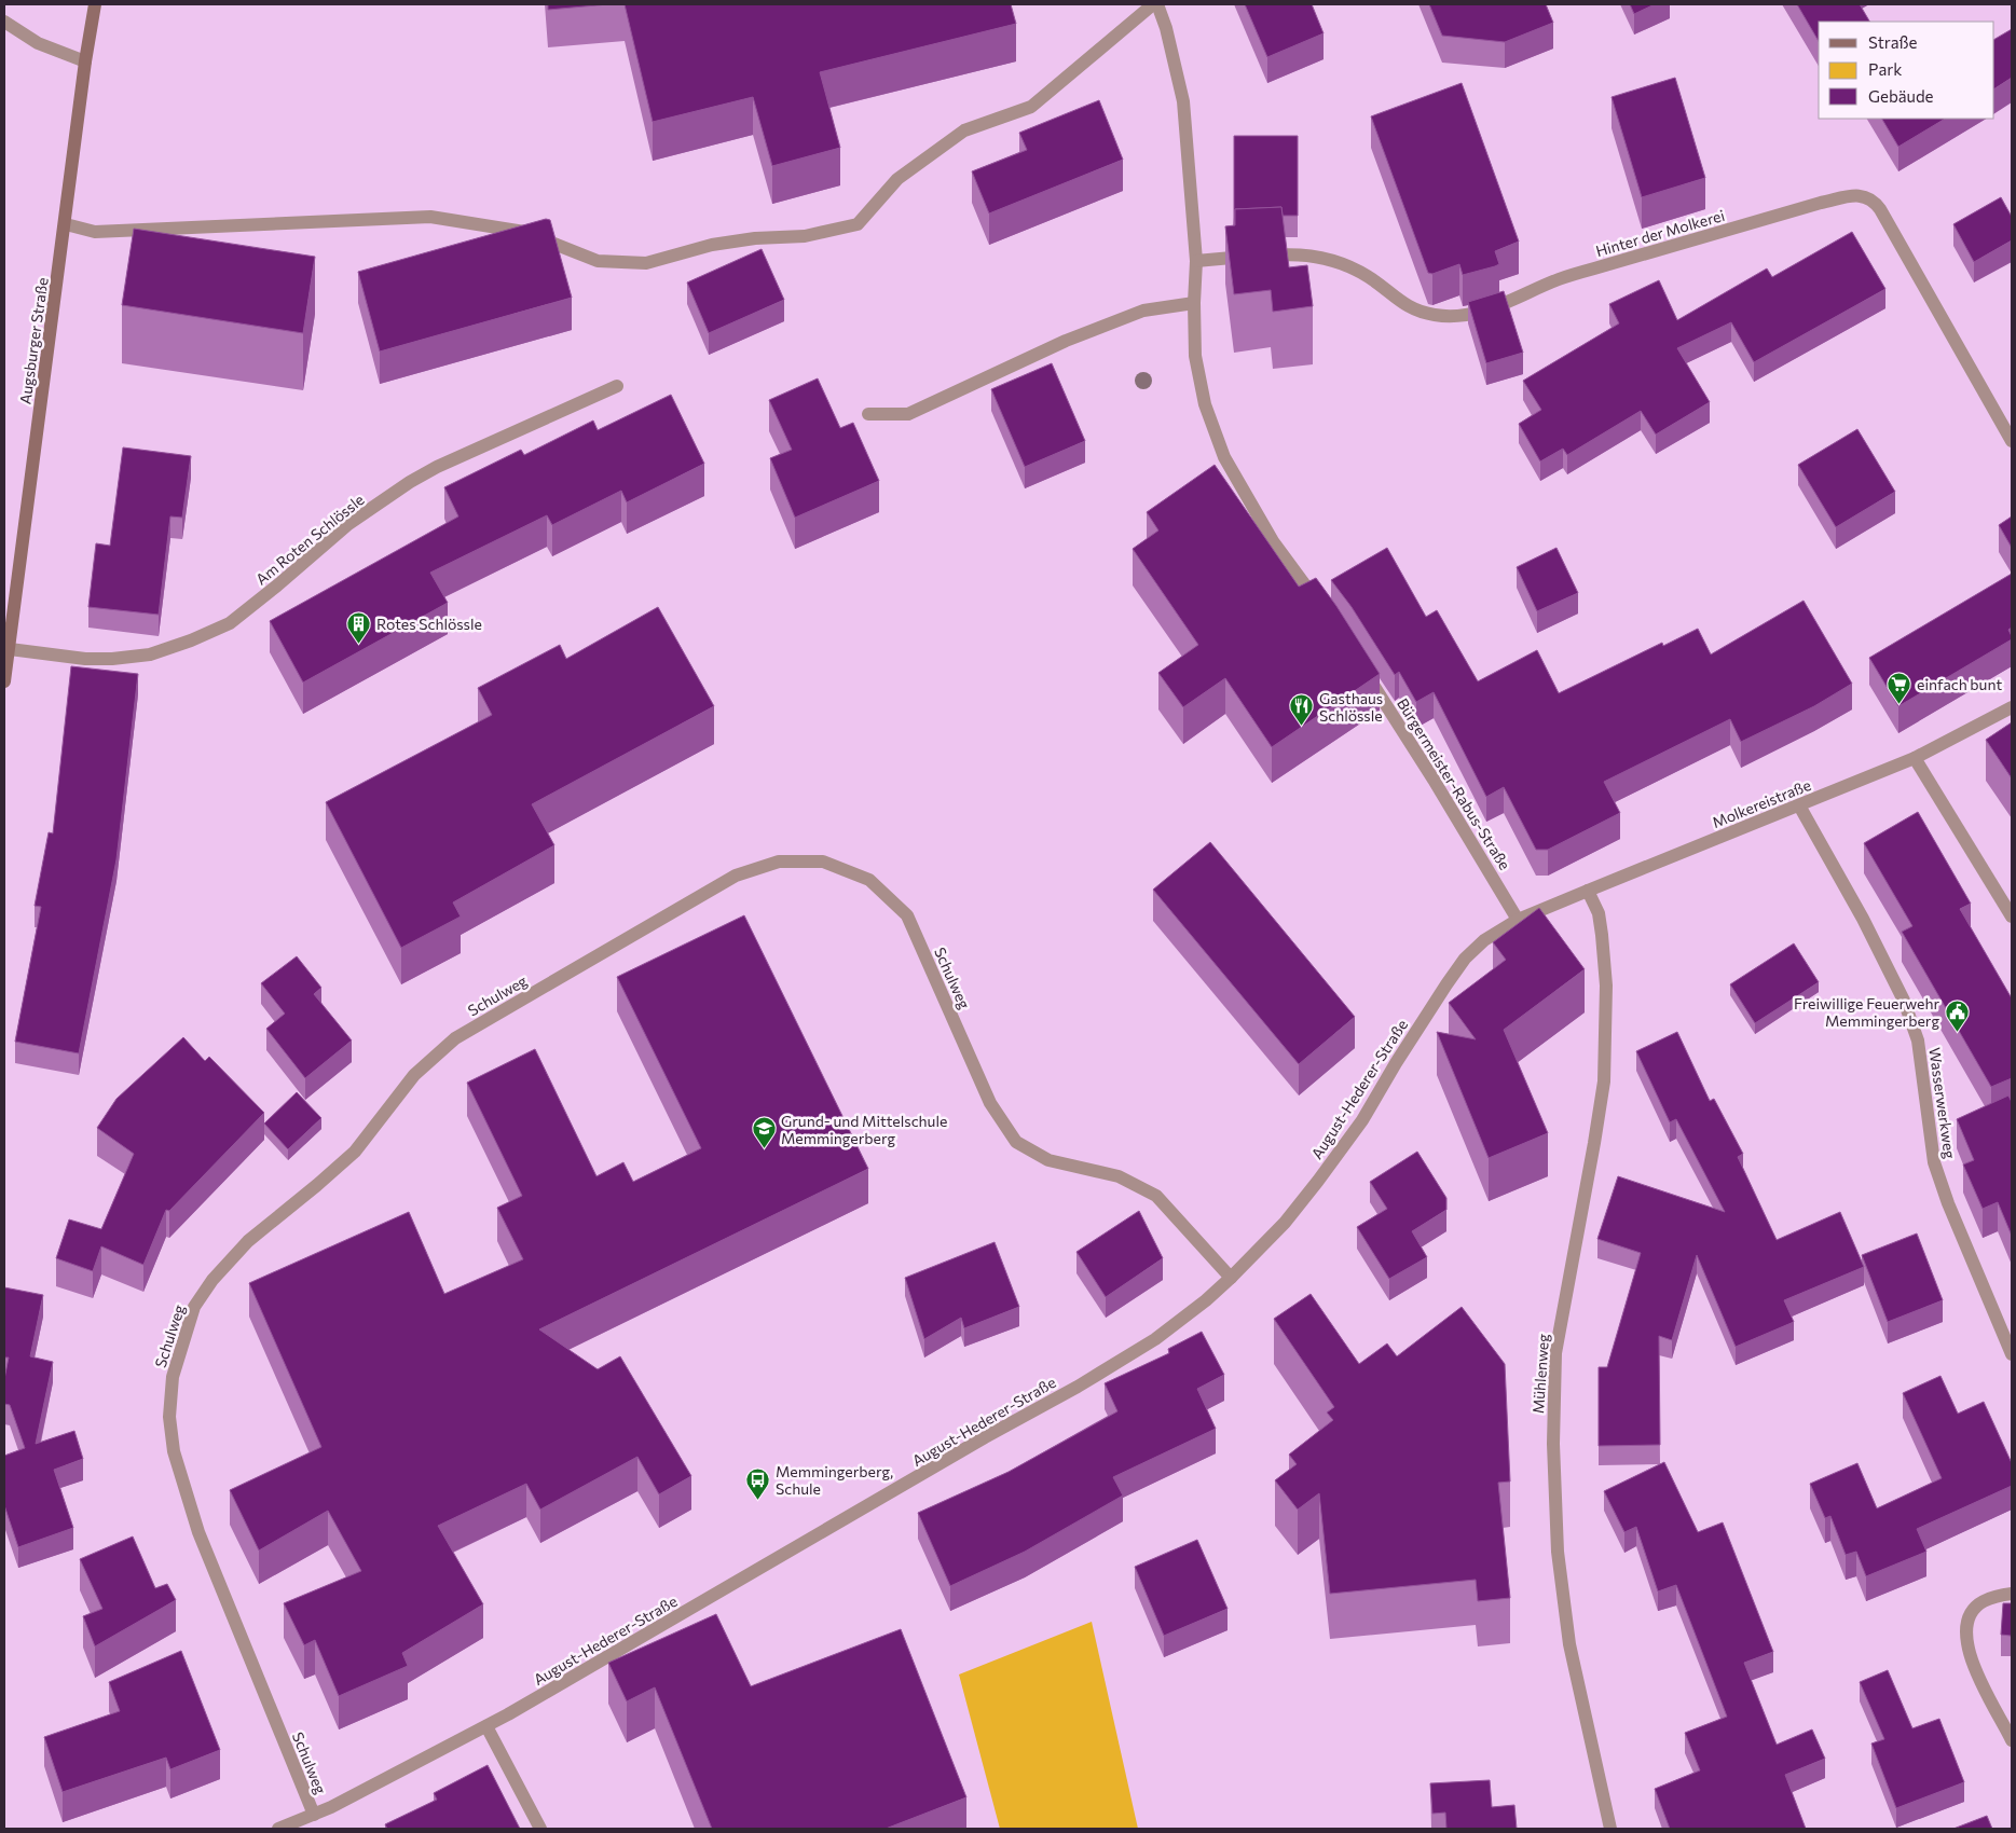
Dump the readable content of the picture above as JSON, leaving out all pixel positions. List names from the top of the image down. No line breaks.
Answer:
{"streets":{"street":["Hinter der Molkerei","Augsburger Straße","Am Roten Schlössle","Bürgermeister-Rabus-Straße","Molkereistraße","Schulweg","August-Hederer-Straße","Wasserwerkweg","Mühlenweg"]},"crossings":[["Augsburger Straße","Am Roten Schlössle"],["Bürgermeister-Rabus-Straße","Molkereistraße"],["Bürgermeister-Rabus-Straße","August-Hederer-Straße"],["Molkereistraße","August-Hederer-Straße"],["Molkereistraße","Wasserwerkweg"],["Molkereistraße","Mühlenweg"],["Schulweg","August-Hederer-Straße"]],"places":{"building":["Rotes Schlössle"],"supermarket":["einfach bunt"],"restaurant":["Gasthaus Schlössle"],"public building":["Freiwillige Feuerwehr Memmingerberg"],"school or university":["Grund- und Mittelschule Memmingerberg"],"bus stop":["Memmingerberg, Schule"]},"legend":["Straße","Park","Gebäude"]}
